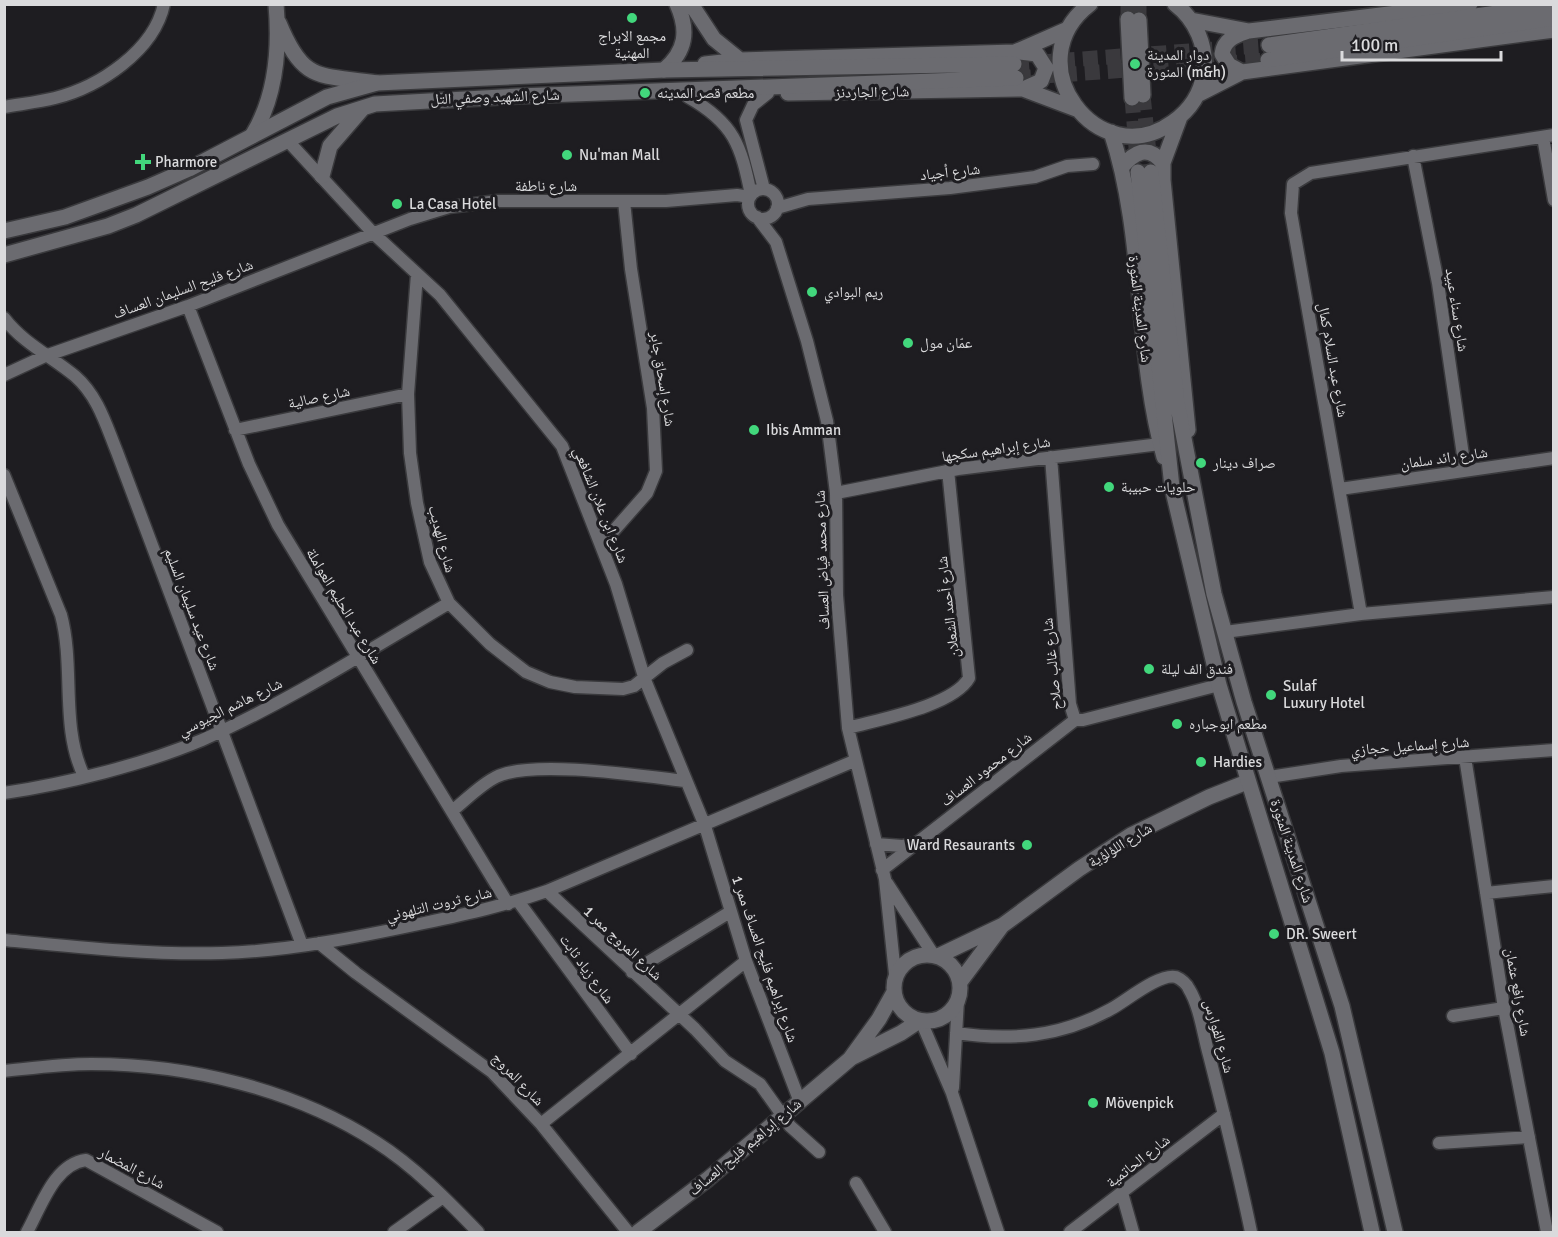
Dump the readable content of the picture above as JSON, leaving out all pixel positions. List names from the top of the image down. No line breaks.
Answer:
{"streets":{"main road":["شارع الجاردنز","شارع الشهيد وصفي التل","شارع المدينة المنورة","شارع اللؤلؤية","شارع إبراهيم فليح العساف"],"street":["شارع أجياد","شارع ناطفة","شارع فليح السليمان العساف","شارع سناء عبيد","شارع عبد السلام كمال","شارع إسحاق جابر","شارع صالية","شارع إبراهيم سكجها","شارع رائد سلمان","شارع ابن علان الشافعي","شارع الهديب","شارع محمد فياض العساف","شارع عبد الحليم العواملة","شارع أحمد الشعلان","شارع عيد سليمان السليم","شارع غالب صلاح","شارع هاشم الجيوسي","شارع إسماعيل حجازي","شارع محمود العساف","شارع ثروت التلهوني","شارع المروج ممر 1","شارع إبراهيم فليح العساف ممر 1","شارع زياد ثابت","شارع رافع عثمان","شارع الفوارس","شارع المروج","شارع الحاتمية","شارع المضمار"]},"crossings":[["شارع الجاردنز","شارع الشهيد وصفي التل"],["شارع الجاردنز","شارع محمد فياض العساف"],["شارع الشهيد وصفي التل","شارع ابن علان الشافعي"],["شارع أجياد","شارع ناطفة"],["شارع أجياد","شارع محمد فياض العساف"],["شارع ناطفة","شارع فليح السليمان العساف"],["شارع ناطفة","شارع إسحاق جابر"],["شارع ناطفة","شارع ابن علان الشافعي"],["شارع ناطفة","شارع محمد فياض العساف"],["شارع فليح السليمان العساف","شارع ابن علان الشافعي"],["شارع فليح السليمان العساف","شارع عبد الحليم العواملة"],["شارع فليح السليمان العساف","شارع عيد سليمان السليم"],["شارع المدينة المنورة","شارع إبراهيم سكجها"],["شارع المدينة المنورة","شارع غالب صلاح"],["شارع المدينة المنورة","شارع إسماعيل حجازي"],["شارع المدينة المنورة","شارع اللؤلؤية"],["شارع سناء عبيد","شارع عبد السلام كمال"],["شارع سناء عبيد","شارع رائد سلمان"],["شارع عبد السلام كمال","شارع رائد سلمان"],["شارع إسحاق جابر","شارع ابن علان الشافعي"],["شارع صالية","شارع الهديب"],["شارع صالية","شارع عبد الحليم العواملة"],["شارع إبراهيم سكجها","شارع محمد فياض العساف"],["شارع إبراهيم سكجها","شارع أحمد الشعلان"],["شارع إبراهيم سكجها","شارع غالب صلاح"],["شارع ابن علان الشافعي","شارع الهديب"],["شارع ابن علان الشافعي","شارع ثروت التلهوني"],["شارع ابن علان الشافعي","شارع إبراهيم فليح العساف ممر 1"],["شارع الهديب","شارع هاشم الجيوسي"],["شارع محمد فياض العساف","شارع أحمد الشعلان"],["شارع محمد فياض العساف","شارع محمود العساف"],["شارع محمد فياض العساف","شارع اللؤلؤية"],["شارع محمد فياض العساف","شارع ثروت التلهوني"],["شارع محمد فياض العساف","شارع إبراهيم فليح العساف"],["شارع عبد الحليم العواملة","شارع هاشم الجيوسي"],["شارع عبد الحليم العواملة","شارع ثروت التلهوني"],["شارع عبد الحليم العواملة","شارع زياد ثابت"],["شارع عيد سليمان السليم","شارع هاشم الجيوسي"],["شارع عيد سليمان السليم","شارع ثروت التلهوني"],["شارع غالب صلاح","شارع محمود العساف"],["شارع إسماعيل حجازي","شارع رافع عثمان"],["شارع اللؤلؤية","شارع إبراهيم فليح العساف"],["شارع ثروت التلهوني","شارع المروج ممر 1"],["شارع ثروت التلهوني","شارع إبراهيم فليح العساف ممر 1"],["شارع ثروت التلهوني","شارع زياد ثابت"],["شارع ثروت التلهوني","شارع المروج"],["شارع المروج ممر 1","شارع المروج"],["شارع المروج ممر 1","شارع إبراهيم فليح العساف"],["شارع إبراهيم فليح العساف ممر 1","شارع المروج"],["شارع إبراهيم فليح العساف ممر 1","شارع إبراهيم فليح العساف"],["شارع زياد ثابت","شارع المروج"],["شارع الفوارس","شارع الحاتمية"]],"places":{"other":["مجمع الابراج المهنية","دوار المدينة المنورة (m&h)","مطعم قصر المدينه","Nu'man Mall","La Casa Hotel","ريم البوادي","عمّان مول","Ibis Amman","صراف دينار","حلويات حبيبة","فندق الف ليلة","Sulaf Luxury Hotel","مطعم ابوجباره","Hardies","Ward Resaurants","DR. Sweert","Mövenpick"],"health":["Pharmore"]},"scale_bar":"100 m"}
